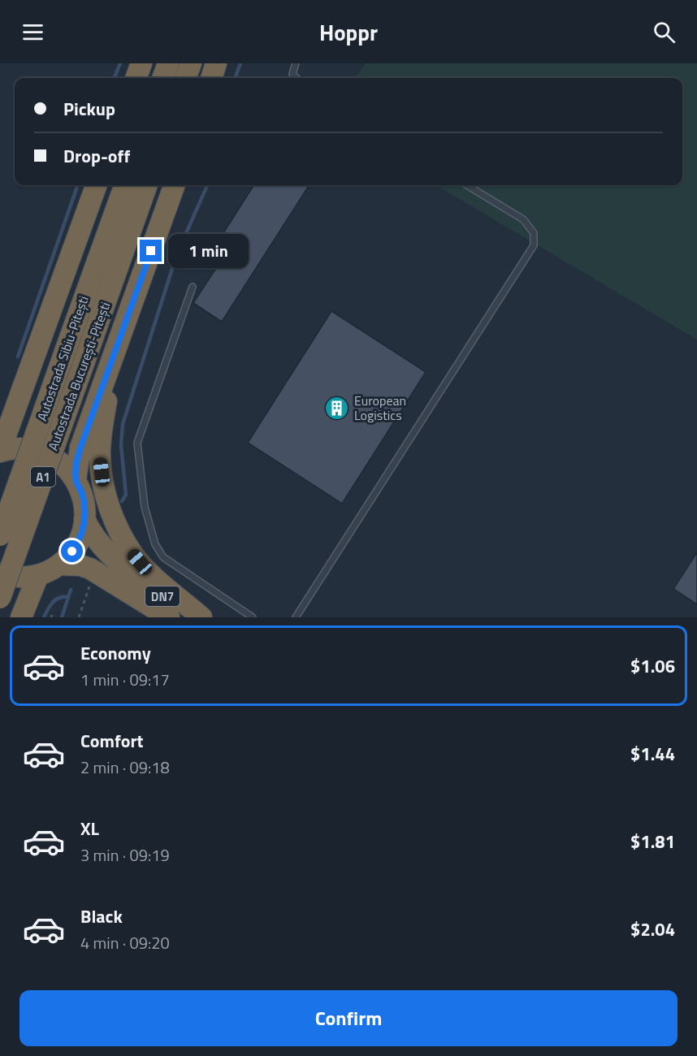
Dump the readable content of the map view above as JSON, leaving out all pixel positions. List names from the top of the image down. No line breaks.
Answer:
{"streets":{"highway":["Autostrada Sibiu-Pitești","Autostrada București-Pitești","A1","DN7"]},"places":{"building":["European Logistics"]},"page":{"header":"Hoppr","banner":["Pickup","Drop-off"],"bubble":"1 min","list":[{"name":"Economy","note":"1 min · 09:17","value":"$1.06"},{"name":"Comfort","note":"2 min · 09:18","value":"$1.44"},{"name":"XL","note":"3 min · 09:19","value":"$1.81"},{"name":"Black","note":"4 min · 09:20","value":"$2.04"}],"buttons":"Confirm"}}
